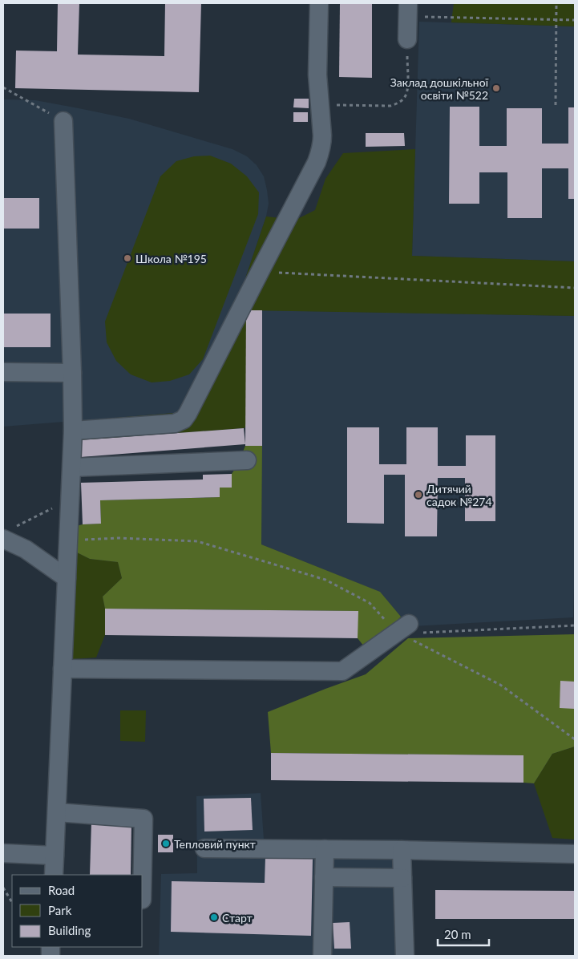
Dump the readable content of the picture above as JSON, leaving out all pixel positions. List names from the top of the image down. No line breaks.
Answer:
{"places":["Заклад дошкільної освіти №522","Школа №195","Дитячий садок №274","Тепловий пункт","Старт"],"legend":["Road","Park","Building"],"scale_bar":"20 m"}
